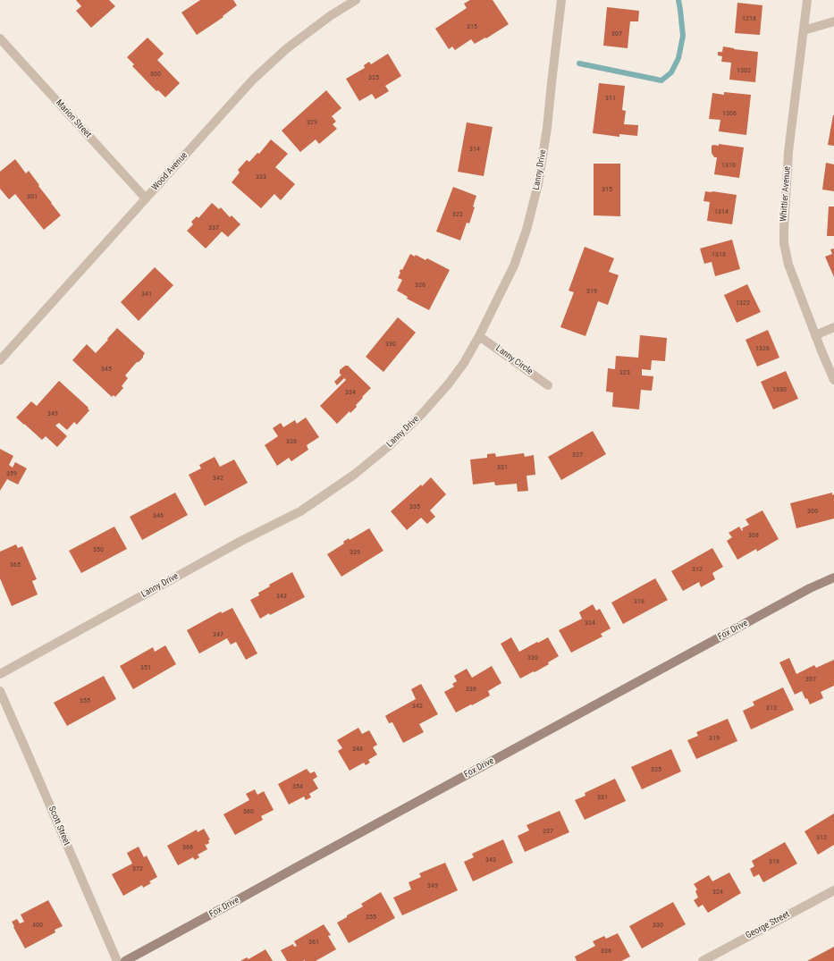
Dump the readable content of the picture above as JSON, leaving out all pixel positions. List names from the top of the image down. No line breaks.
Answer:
{"streets":{"main road":["Fox Drive"],"street":["Marion Street","Lanny Drive","Wood Avenue","Whittier Avenue","Lanny Circle","Scott Street","George Street"]},"crossings":[["Marion Street","Wood Avenue"],["Lanny Drive","Lanny Circle"]],"house_numbers":["1218","315","307","1302","300","325","311","1306","329","314","1310","333","315","301","1314","322","337","1318","326","319","341","1322","330","1326","345","323","1330","334","349","338","327","331","359","342","335","300","346","308","350","339","365","312","343","318","324","347","330","351","307","336","355","342","313","319","348","325","354","331","360","337","312","366","343","318","372","349","324","355","400","330","361","336"]}
